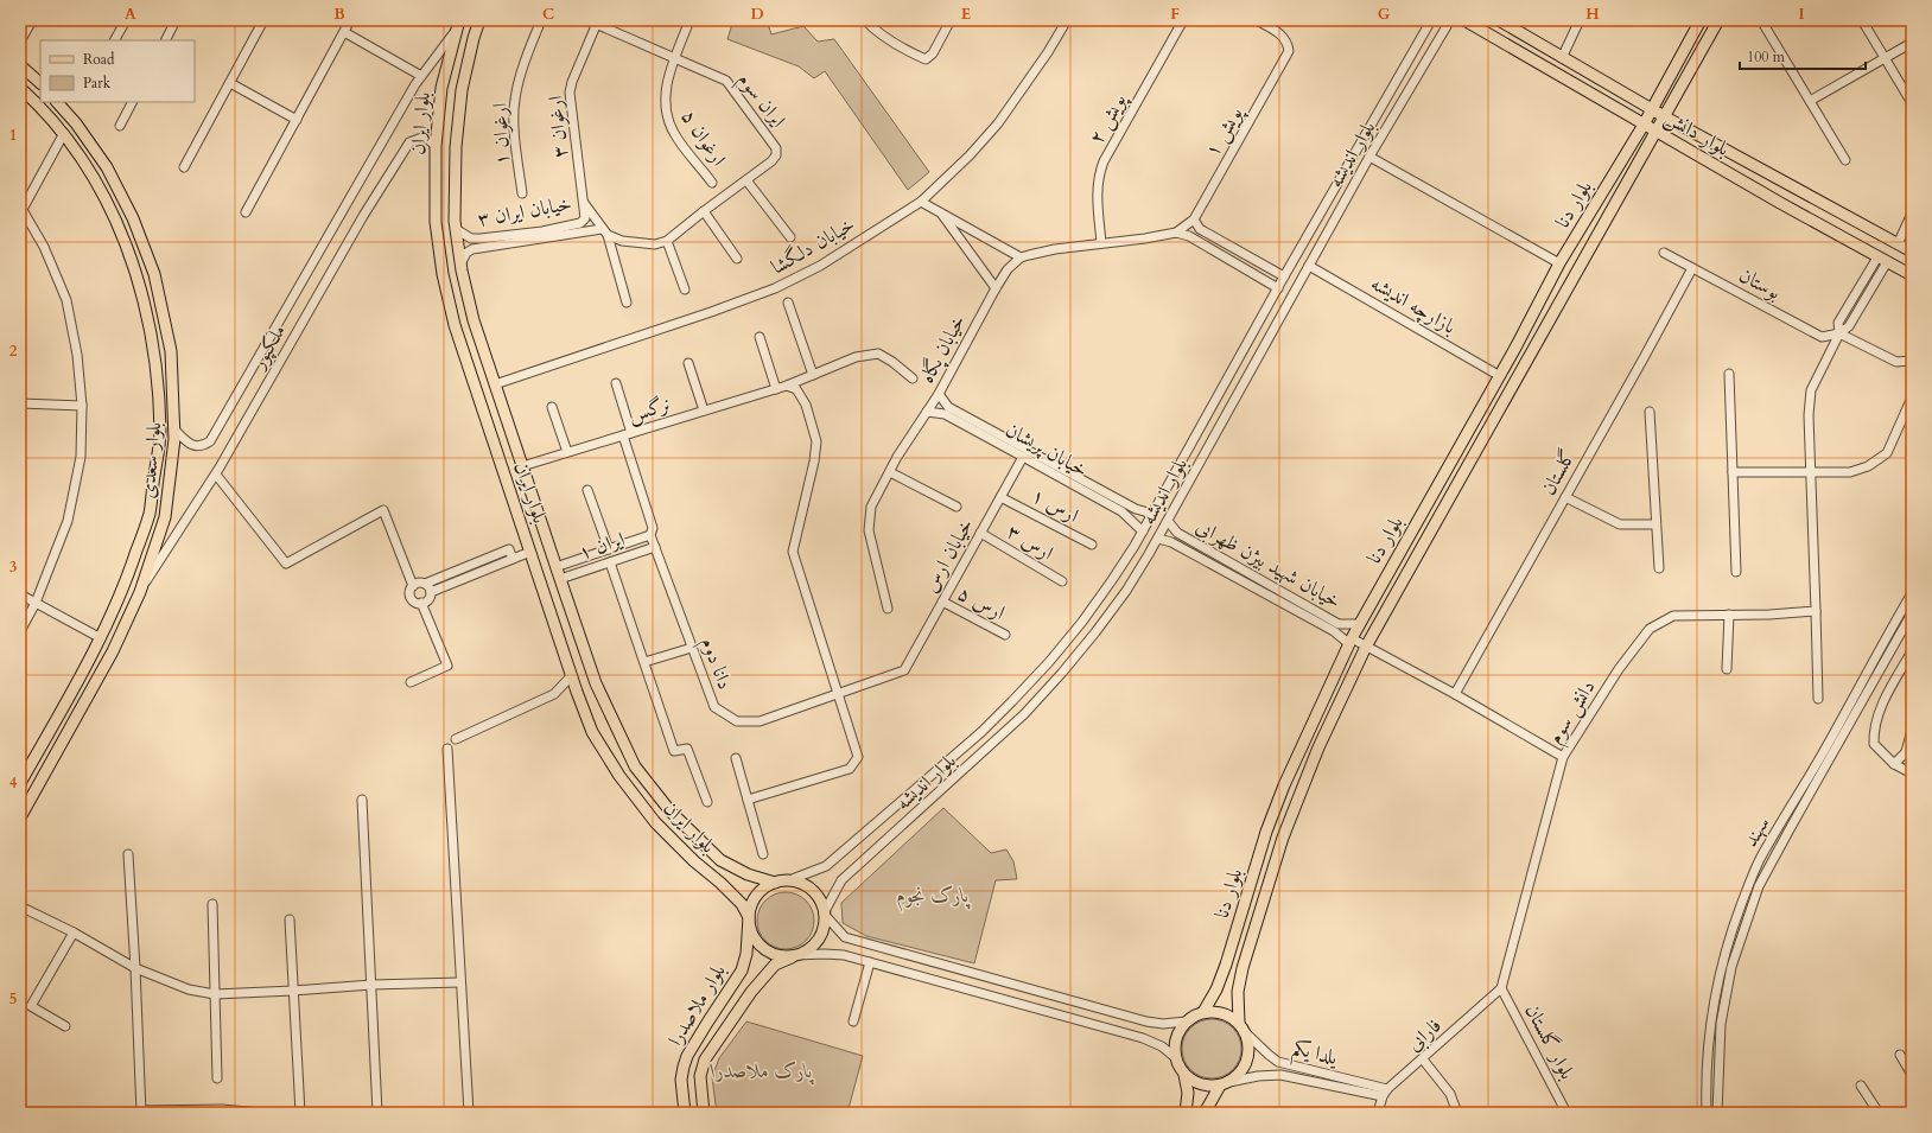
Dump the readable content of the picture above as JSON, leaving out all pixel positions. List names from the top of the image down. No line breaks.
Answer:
{"streets":{"main road":["بلوار ایران","بلوار دانش","بلوار دنا","بلوار سعدی","بلوار ملاصدرا"],"street":["ایران سوم","پویش ۲","ارغوان ۳","پویش ۱","ارغوان ۱","ارغوان ۵","بلوار اندیشه","خیابان ایران ۳","خیابان دلگشا","بوستان","بازارچه اندیشه","ملکپور","خیابان پگاه","نرگس","خیابان پریشان","گلستان","ارس ۱","ارس ۳","ایران ۱","خیابان ارس","خیابان شهید بیژن ظهرابی","ارس ۵","دانا دوم","دانش سوم","سهند","فارابی","بلوار گلستان","یلدا یکم"]},"crossings":[["ایران سوم","ارغوان ۳"],["ایران سوم","ارغوان ۵"],["بلوار ایران","بلوار اندیشه"],["بلوار ایران","خیابان ایران ۳"],["بلوار ایران","خیابان دلگشا"],["بلوار ایران","ملکپور"],["بلوار ایران","نرگس"],["بلوار ایران","ایران ۱"],["بلوار ایران","بلوار ملاصدرا"],["ارغوان ۳","خیابان ایران ۳"],["بلوار دانش","بلوار دنا"],["بلوار اندیشه","بازارچه اندیشه"],["بلوار اندیشه","خیابان پریشان"],["بلوار اندیشه","خیابان شهید بیژن ظهرابی"],["بلوار اندیشه","بلوار ملاصدرا"],["بلوار دنا","بازارچه اندیشه"],["بلوار دنا","خیابان شهید بیژن ظهرابی"],["بلوار دنا","یلدا یکم"],["بوستان","گلستان"],["ملکپور","بلوار سعدی"],["خیابان پگاه","خیابان پریشان"],["نرگس","دانا دوم"],["خیابان پریشان","خیابان ارس"],["گلستان","خیابان شهید بیژن ظهرابی"],["ارس ۱","خیابان ارس"],["ارس ۳","خیابان ارس"],["ایران ۱","دانا دوم"],["خیابان ارس","ارس ۵"],["خیابان ارس","دانا دوم"],["خیابان شهید بیژن ظهرابی","دانش سوم"],["دانش سوم","فارابی"],["دانش سوم","بلوار گلستان"],["فارابی","بلوار گلستان"],["فارابی","یلدا یکم"]],"parks":["پارک نجوم","پارک ملاصدرا"],"legend":["Road","Park"],"scale_bar":"100 m","grid":{"columns":["A","B","C","D","E","F","G","H","I"],"rows":["1","2","3","4","5"]}}
